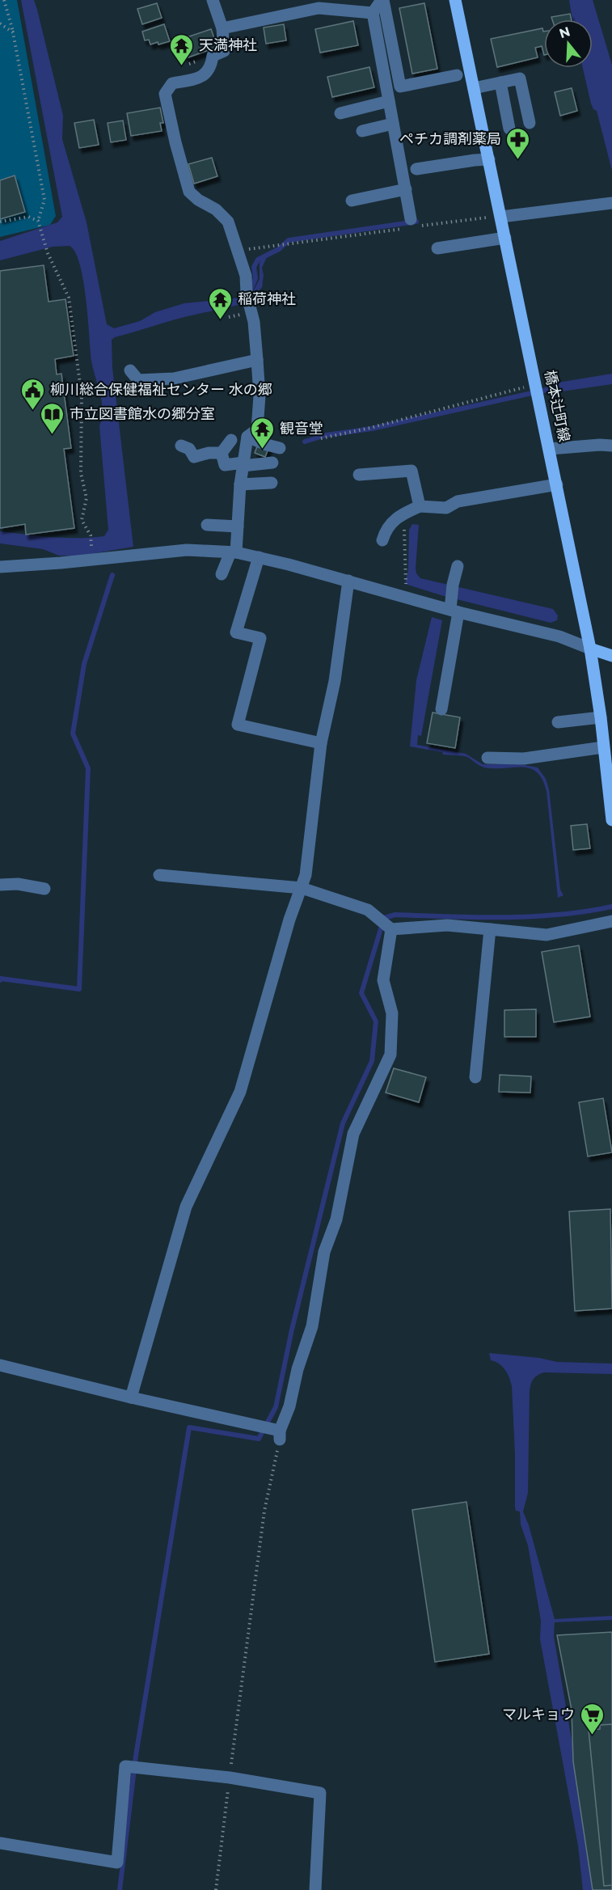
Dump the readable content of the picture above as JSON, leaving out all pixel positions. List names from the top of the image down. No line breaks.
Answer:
{"streets":{"main road":["橋本辻町線"]},"places":{"temple":["天満神社","稲荷神社","観音堂"],"pharmacy":["ペチカ調剤薬局"],"public building":["柳川総合保健福祉センター 水の郷"],"library":["市立図書館水の郷分室"],"supermarket":["マルキョウ"]},"north":"top"}
